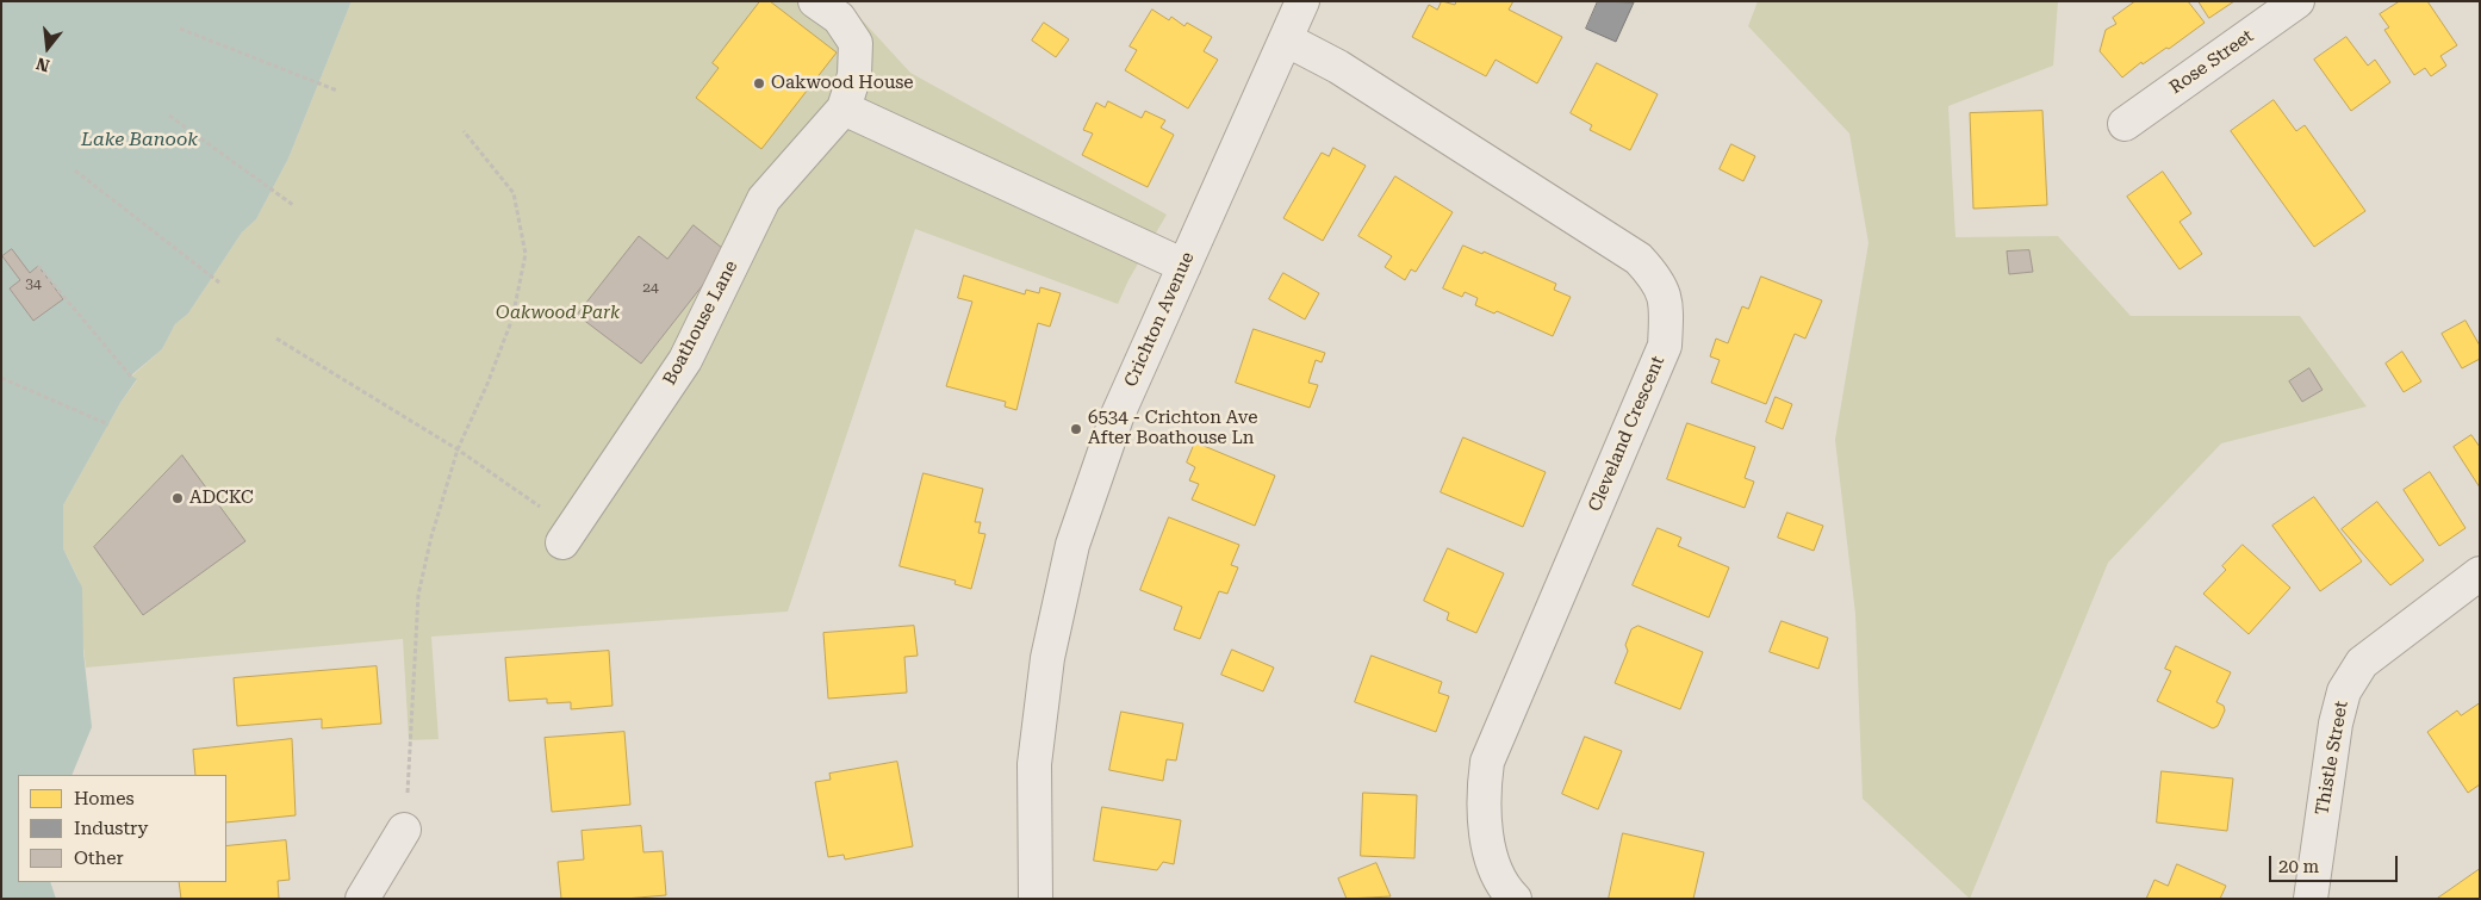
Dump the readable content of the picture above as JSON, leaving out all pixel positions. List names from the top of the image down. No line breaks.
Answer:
{"streets":{"street":["Rose Street","Crichton Avenue","Boathouse Lane","Cleveland Crescent","Thistle Street"]},"crossings":[["Crichton Avenue","Cleveland Crescent"]],"water":["Lake Banook"],"parks":["Oakwood Park"],"places":["Oakwood House","6534 - Crichton Ave After Boathouse Ln","ADCKC"],"house_numbers":["34","24"],"legend":["Homes","Industry","Other"],"scale_bar":"20 m","north":"bottom"}
